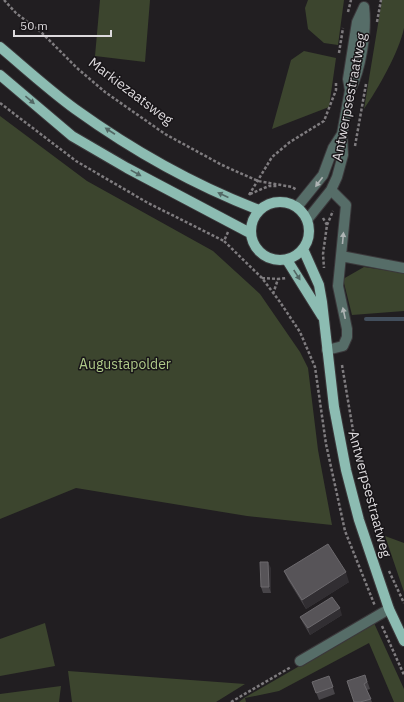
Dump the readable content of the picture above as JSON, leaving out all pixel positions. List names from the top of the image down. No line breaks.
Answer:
{"streets":{"main road":["Antwerpsestraatweg"],"path":["Markiezaatsweg"]},"crossings":[["Markiezaatsweg","Antwerpsestraatweg"]],"parks":["Augustapolder"],"scale_bar":"50 m"}
